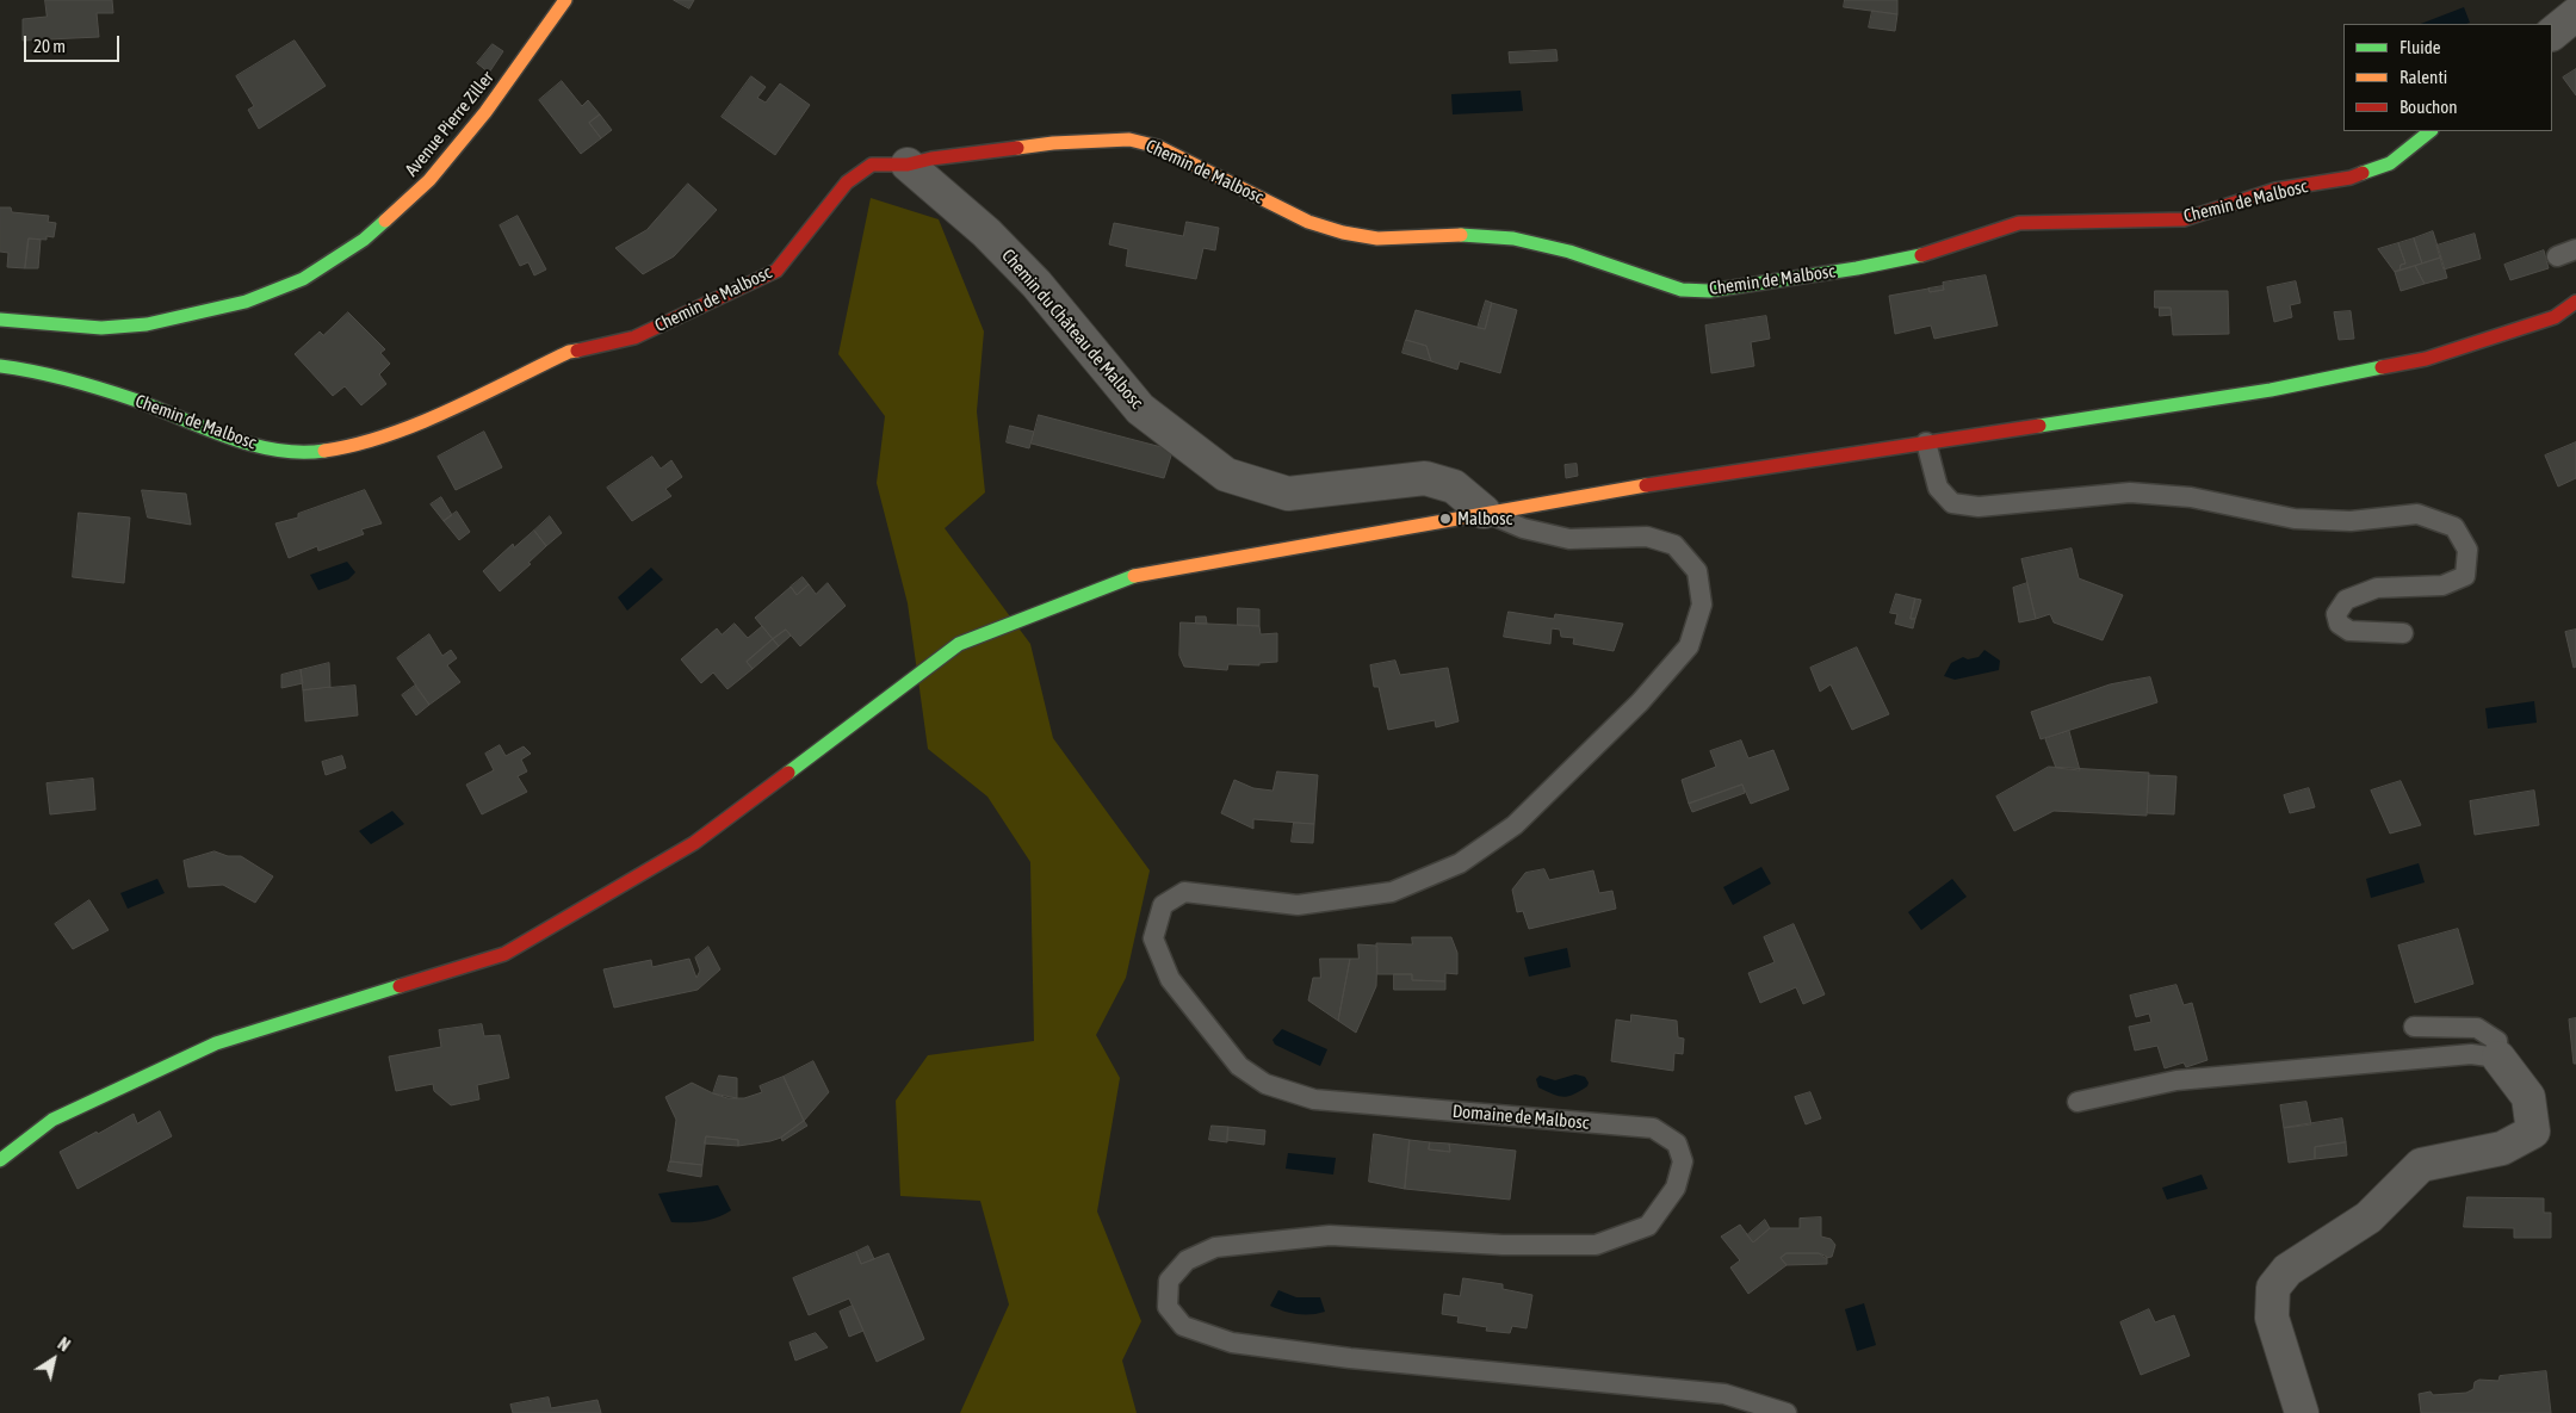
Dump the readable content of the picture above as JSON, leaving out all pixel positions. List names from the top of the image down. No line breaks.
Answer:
{"streets":{"main road":["Avenue Pierre Ziller","Chemin de Malbosc"],"street":["Chemin du Château de Malbosc"],"lane":["Domaine de Malbosc"]},"crossings":[["Chemin de Malbosc","Chemin du Château de Malbosc"],["Chemin du Château de Malbosc","Domaine de Malbosc"]],"places":["Malbosc"],"legend":["Fluide","Ralenti","Bouchon"],"scale_bar":"20 m","north":"top right"}
